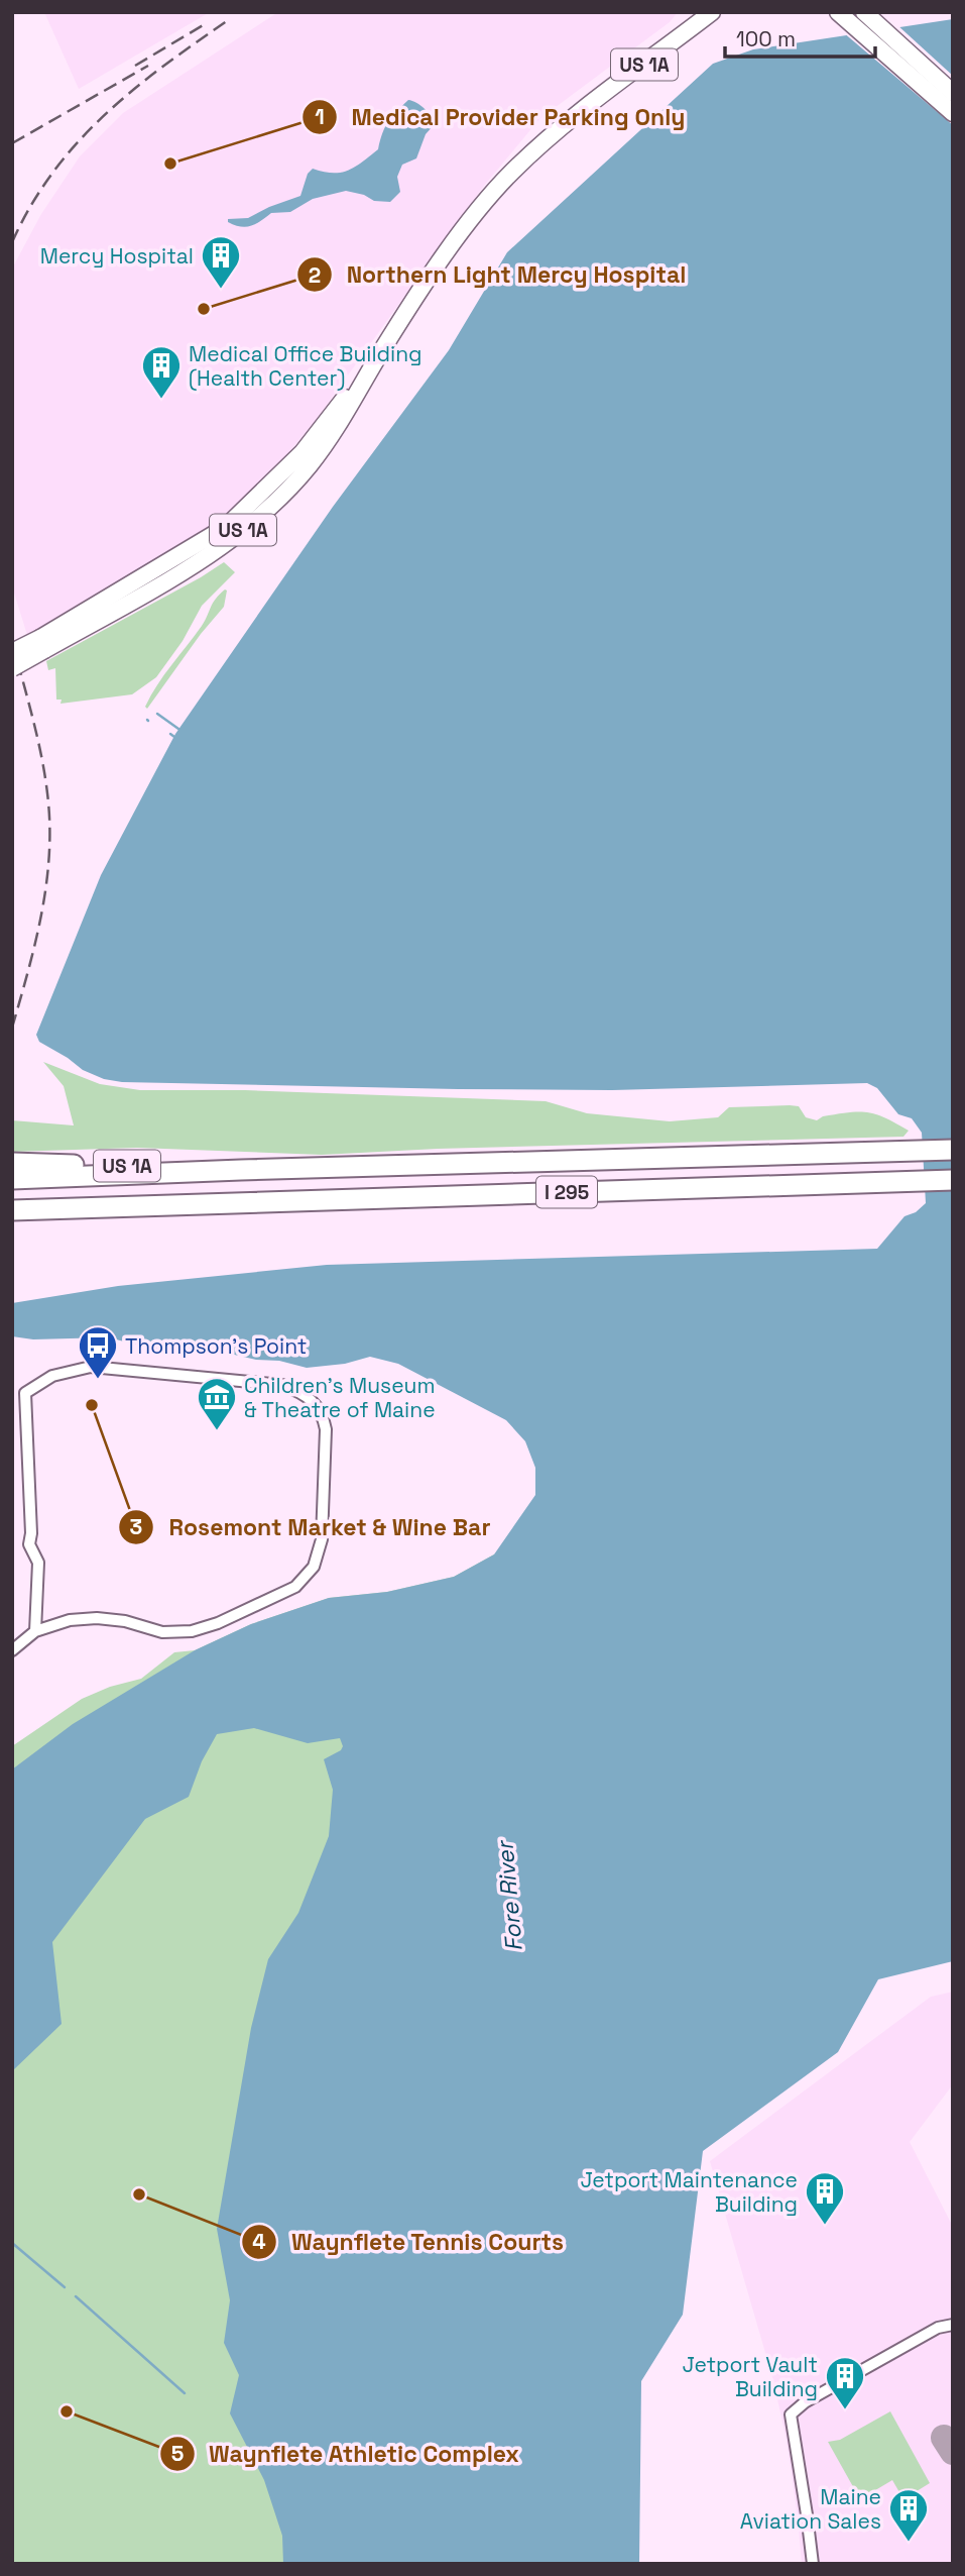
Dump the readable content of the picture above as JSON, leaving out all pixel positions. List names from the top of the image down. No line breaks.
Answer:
{"streets":{"highway":["US 1A","I 295"]},"crossings":[["US 1A","I 295"]],"water":["Fore River"],"places":{"other":["Medical Provider Parking Only","Northern Light Mercy Hospital","Rosemont Market & Wine Bar","Waynflete Tennis Courts","Waynflete Athletic Complex"],"building":["Mercy Hospital","Medical Office Building (Health Center)","Jetport Maintenance Building","Jetport Vault Building","Maine Aviation Sales"],"bus stop":["Thompson's Point"],"museum":["Children's Museum & Theatre of Maine"]},"scale_bar":"100 m"}
